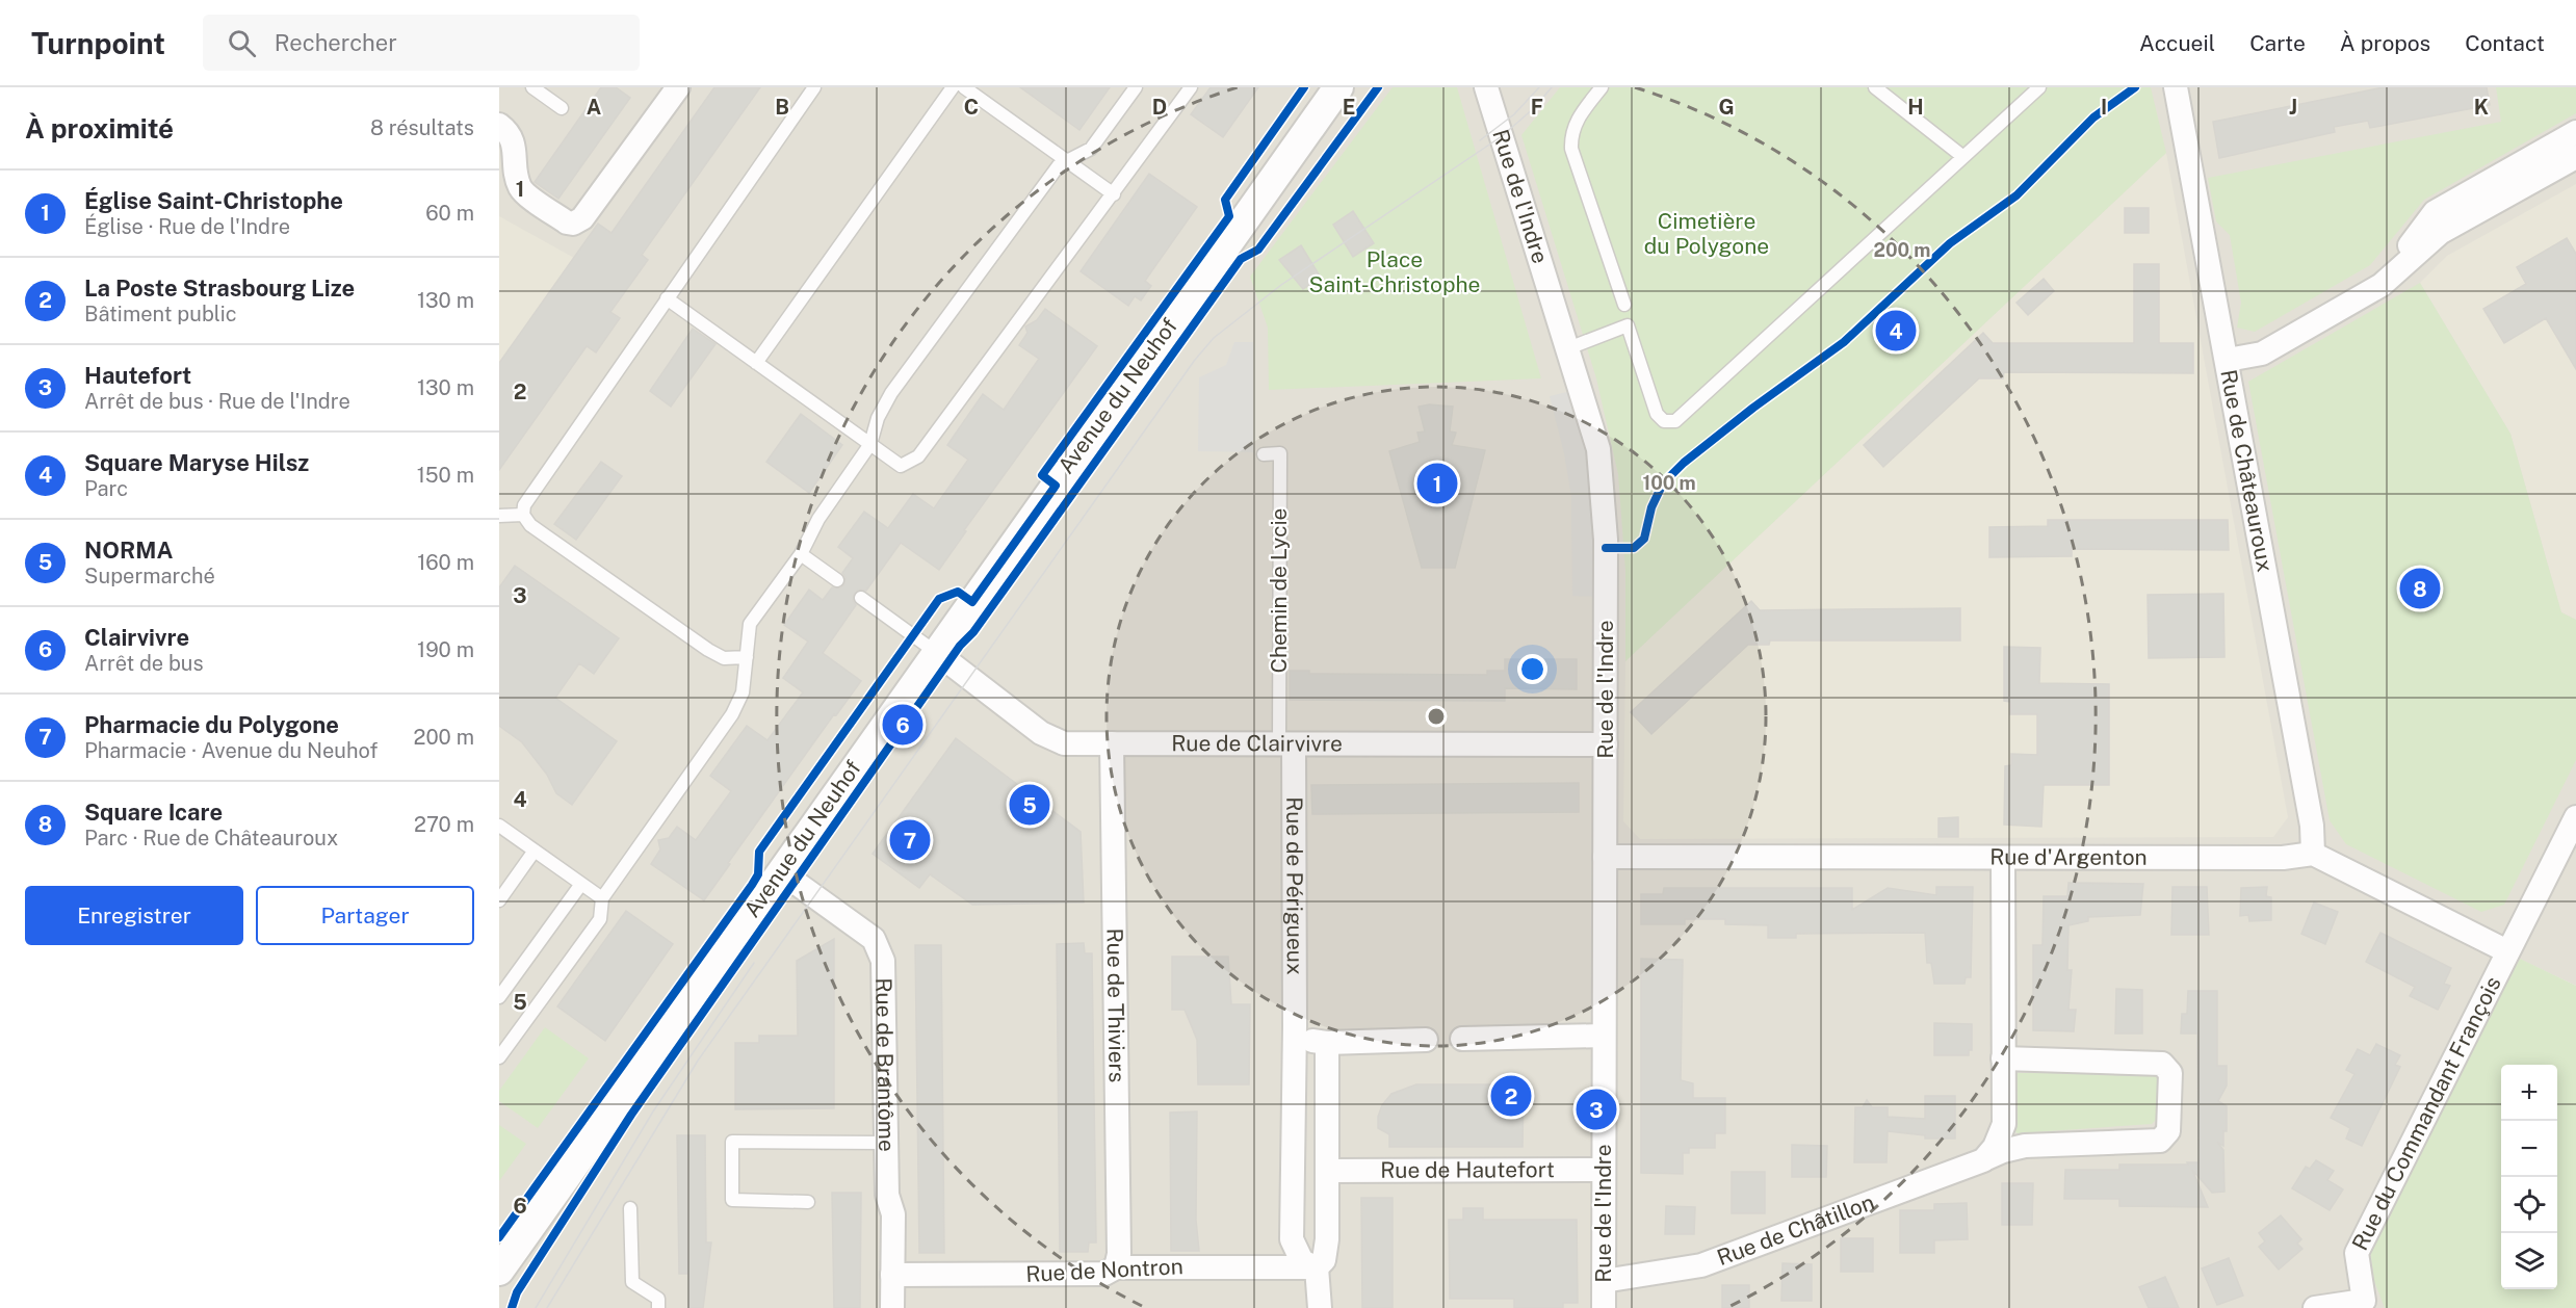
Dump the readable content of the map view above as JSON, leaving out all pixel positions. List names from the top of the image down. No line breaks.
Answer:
{"streets":{"street":["Rue de l'Indre","Avenue du Neuhof","Rue de Châteauroux","Rue de Clairvivre","Rue d'Argenton","Rue de Périgueux","Rue de Thiviers","Rue de Brantôme","Rue du Commandant François","Rue de Hautefort","Rue de Châtillon","Rue de Nontron"],"lane":["Chemin de Lycie"]},"crossings":[["Rue de l'Indre","Rue de Clairvivre"],["Rue de l'Indre","Rue d'Argenton"],["Rue de l'Indre","Rue de Hautefort"],["Rue de l'Indre","Rue de Châtillon"],["Avenue du Neuhof","Rue de Clairvivre"],["Avenue du Neuhof","Rue de Brantôme"],["Rue de Châteauroux","Rue d'Argenton"],["Chemin de Lycie","Rue de Clairvivre"],["Chemin de Lycie","Rue de Périgueux"],["Rue de Clairvivre","Rue de Périgueux"],["Rue de Clairvivre","Rue de Thiviers"],["Rue de Périgueux","Rue de Nontron"],["Rue de Thiviers","Rue de Nontron"],["Rue de Brantôme","Rue de Nontron"]],"parks":["Cimetière du Polygone","Place Saint-Christophe"],"page":{"header":"Turnpoint","search":"Rechercher","nav":["Accueil","Carte","À propos","Contact"],"heading":["À proximité","8 résultats"],"list":[{"mark":"1","name":"Église Saint-Christophe","note":"Église · Rue de l'Indre","value":"60 m"},{"mark":"2","name":"La Poste Strasbourg Lize","note":"Bâtiment public","value":"130 m"},{"mark":"3","name":"Hautefort","note":"Arrêt de bus · Rue de l'Indre","value":"130 m"},{"mark":"4","name":"Square Maryse Hilsz","note":"Parc","value":"150 m"},{"mark":"5","name":"NORMA","note":"Supermarché","value":"160 m"},{"mark":"6","name":"Clairvivre","note":"Arrêt de bus","value":"190 m"},{"mark":"7","name":"Pharmacie du Polygone","note":"Pharmacie · Avenue du Neuhof","value":"200 m"},{"mark":"8","name":"Square Icare","note":"Parc · Rue de Châteauroux","value":"270 m"}],"pins":["4","1","8","6","5","7","2","3"],"buttons":["Enregistrer","Partager"],"map_buttons":["+","−"]},"grid":{"columns":["A","B","C","D","E","F","G","H","I","J","K"],"rows":["1","2","3","4","5","6"]},"rings":["200 m","100 m"]}
